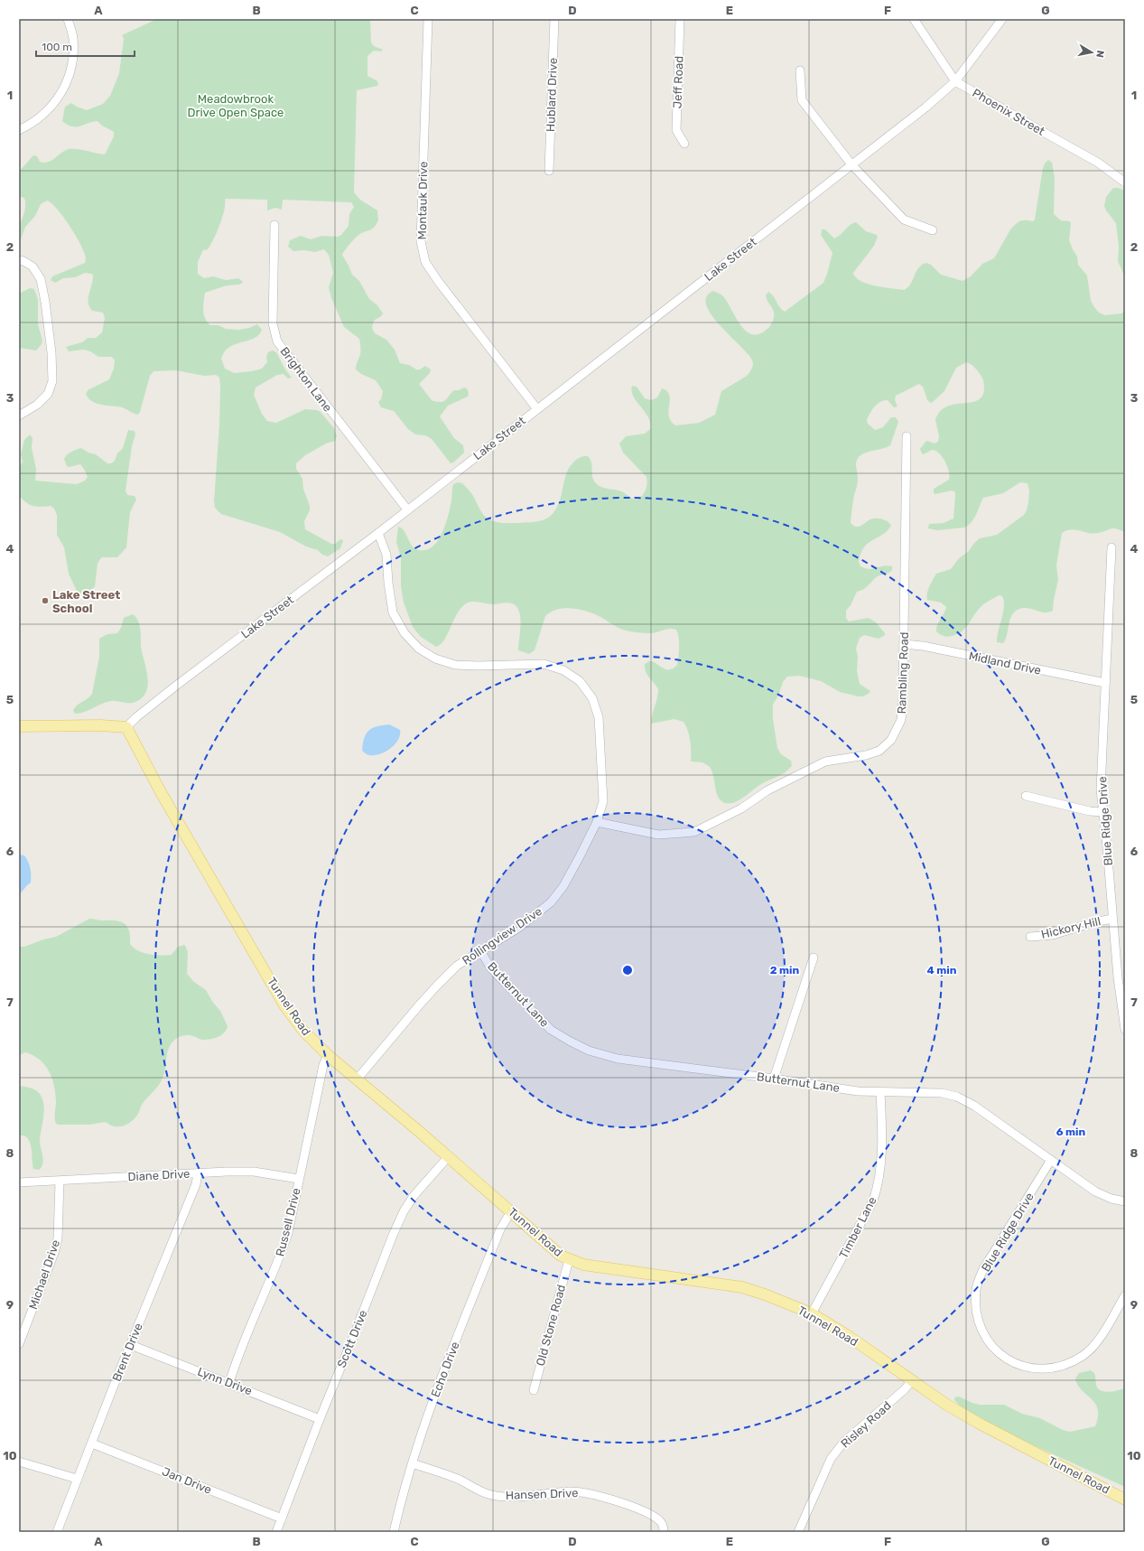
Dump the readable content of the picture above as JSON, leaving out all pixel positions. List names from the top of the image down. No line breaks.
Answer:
{"streets":{"main road":["Tunnel Road"],"street":["Jeff Road","Hublard Drive","Phoenix Street","Montauk Drive","Lake Street","Brighton Lane","Midland Drive","Rambling Road","Blue Ridge Drive","Hickory Hill","Rollingview Drive","Butternut Lane","Diane Drive","Russell Drive","Timber Lane","Michael Drive","Old Stone Road","Scott Drive","Brent Drive","Echo Drive","Lynn Drive","Risley Road","Jan Drive","Hansen Drive"]},"crossings":[["Phoenix Street","Lake Street"],["Montauk Drive","Lake Street"],["Lake Street","Brighton Lane"],["Lake Street","Rollingview Drive"],["Lake Street","Tunnel Road"],["Midland Drive","Rambling Road"],["Midland Drive","Blue Ridge Drive"],["Rambling Road","Rollingview Drive"],["Blue Ridge Drive","Hickory Hill"],["Blue Ridge Drive","Butternut Lane"],["Rollingview Drive","Butternut Lane"],["Rollingview Drive","Tunnel Road"],["Butternut Lane","Timber Lane"],["Tunnel Road","Russell Drive"],["Tunnel Road","Timber Lane"],["Tunnel Road","Old Stone Road"],["Tunnel Road","Scott Drive"],["Tunnel Road","Echo Drive"],["Tunnel Road","Risley Road"],["Diane Drive","Russell Drive"],["Diane Drive","Michael Drive"],["Diane Drive","Brent Drive"],["Russell Drive","Lynn Drive"],["Scott Drive","Lynn Drive"],["Scott Drive","Jan Drive"],["Brent Drive","Lynn Drive"],["Brent Drive","Jan Drive"],["Echo Drive","Hansen Drive"]],"parks":["Meadowbrook Drive Open Space"],"places":["Lake Street School"],"scale_bar":"100 m","north":"right","grid":{"columns":["A","B","C","D","E","F","G"],"rows":["1","2","3","4","5","6","7","8","9","10"]},"rings":["2 min","4 min","6 min"]}
